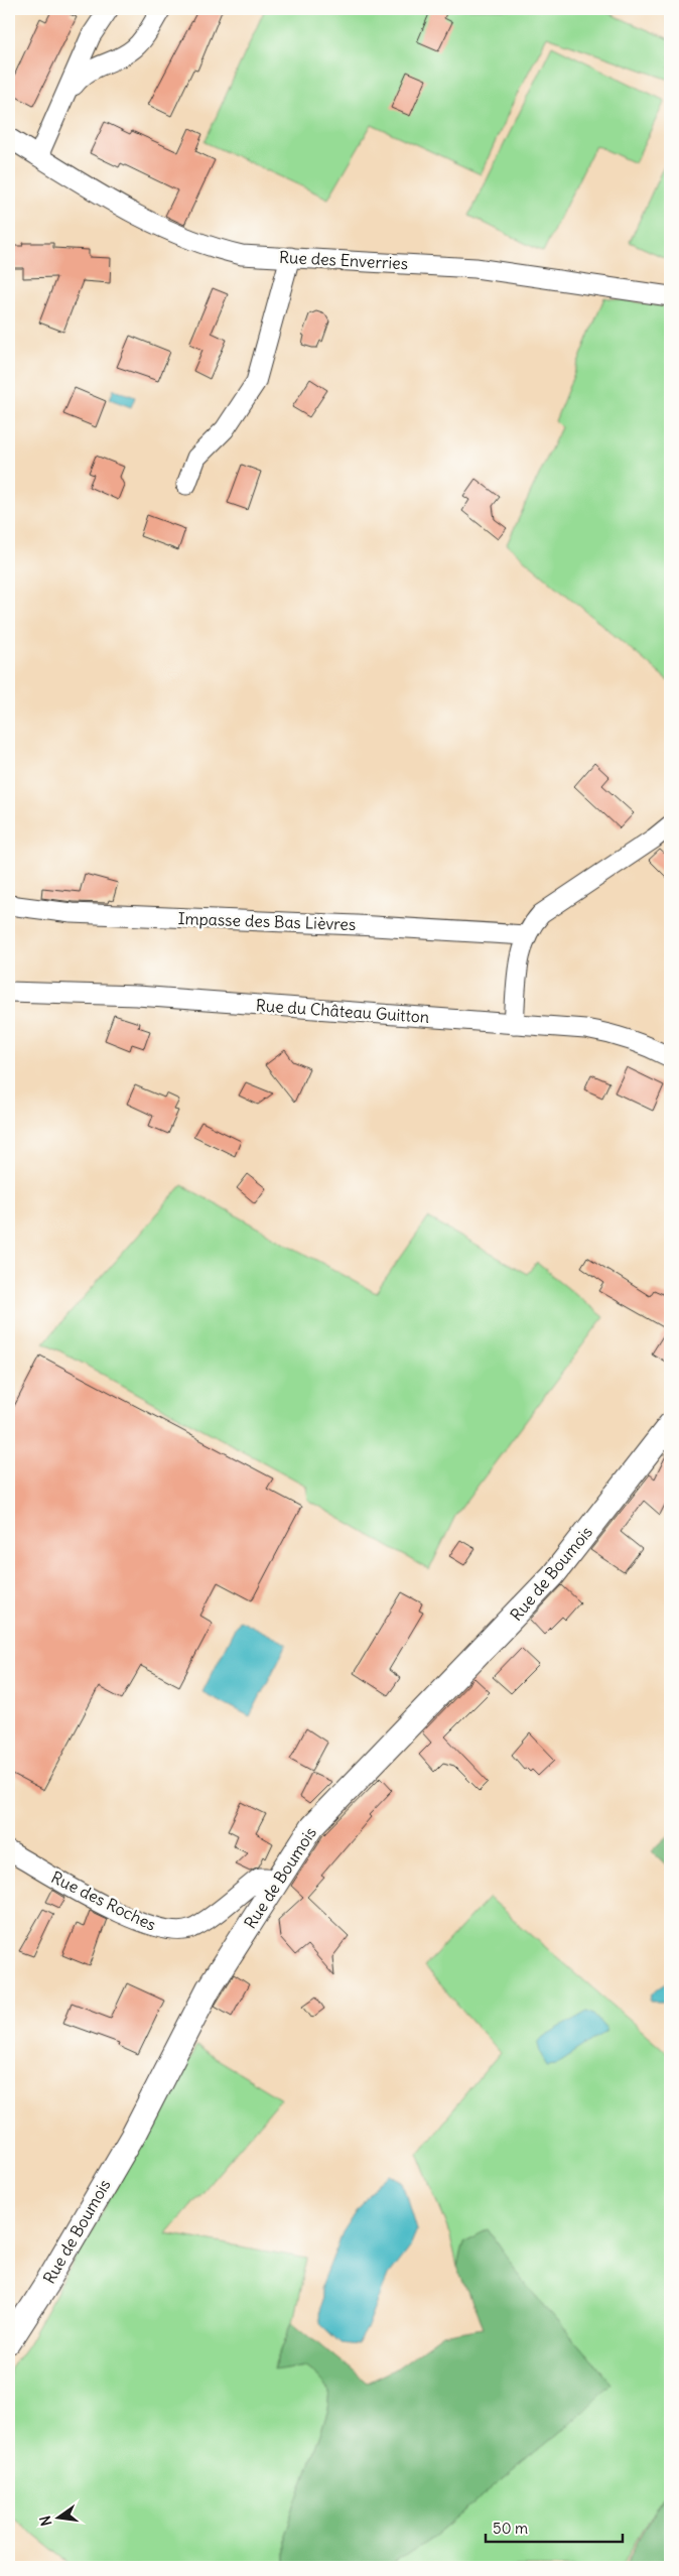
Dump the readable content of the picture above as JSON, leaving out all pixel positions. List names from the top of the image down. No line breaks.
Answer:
{"streets":{"street":["Rue des Enverries","Impasse des Bas Lièvres","Rue du Château Guitton","Rue de Boumois","Rue des Roches"]},"crossings":[["Rue de Boumois","Rue des Roches"]],"scale_bar":"50 m","north":"left"}
